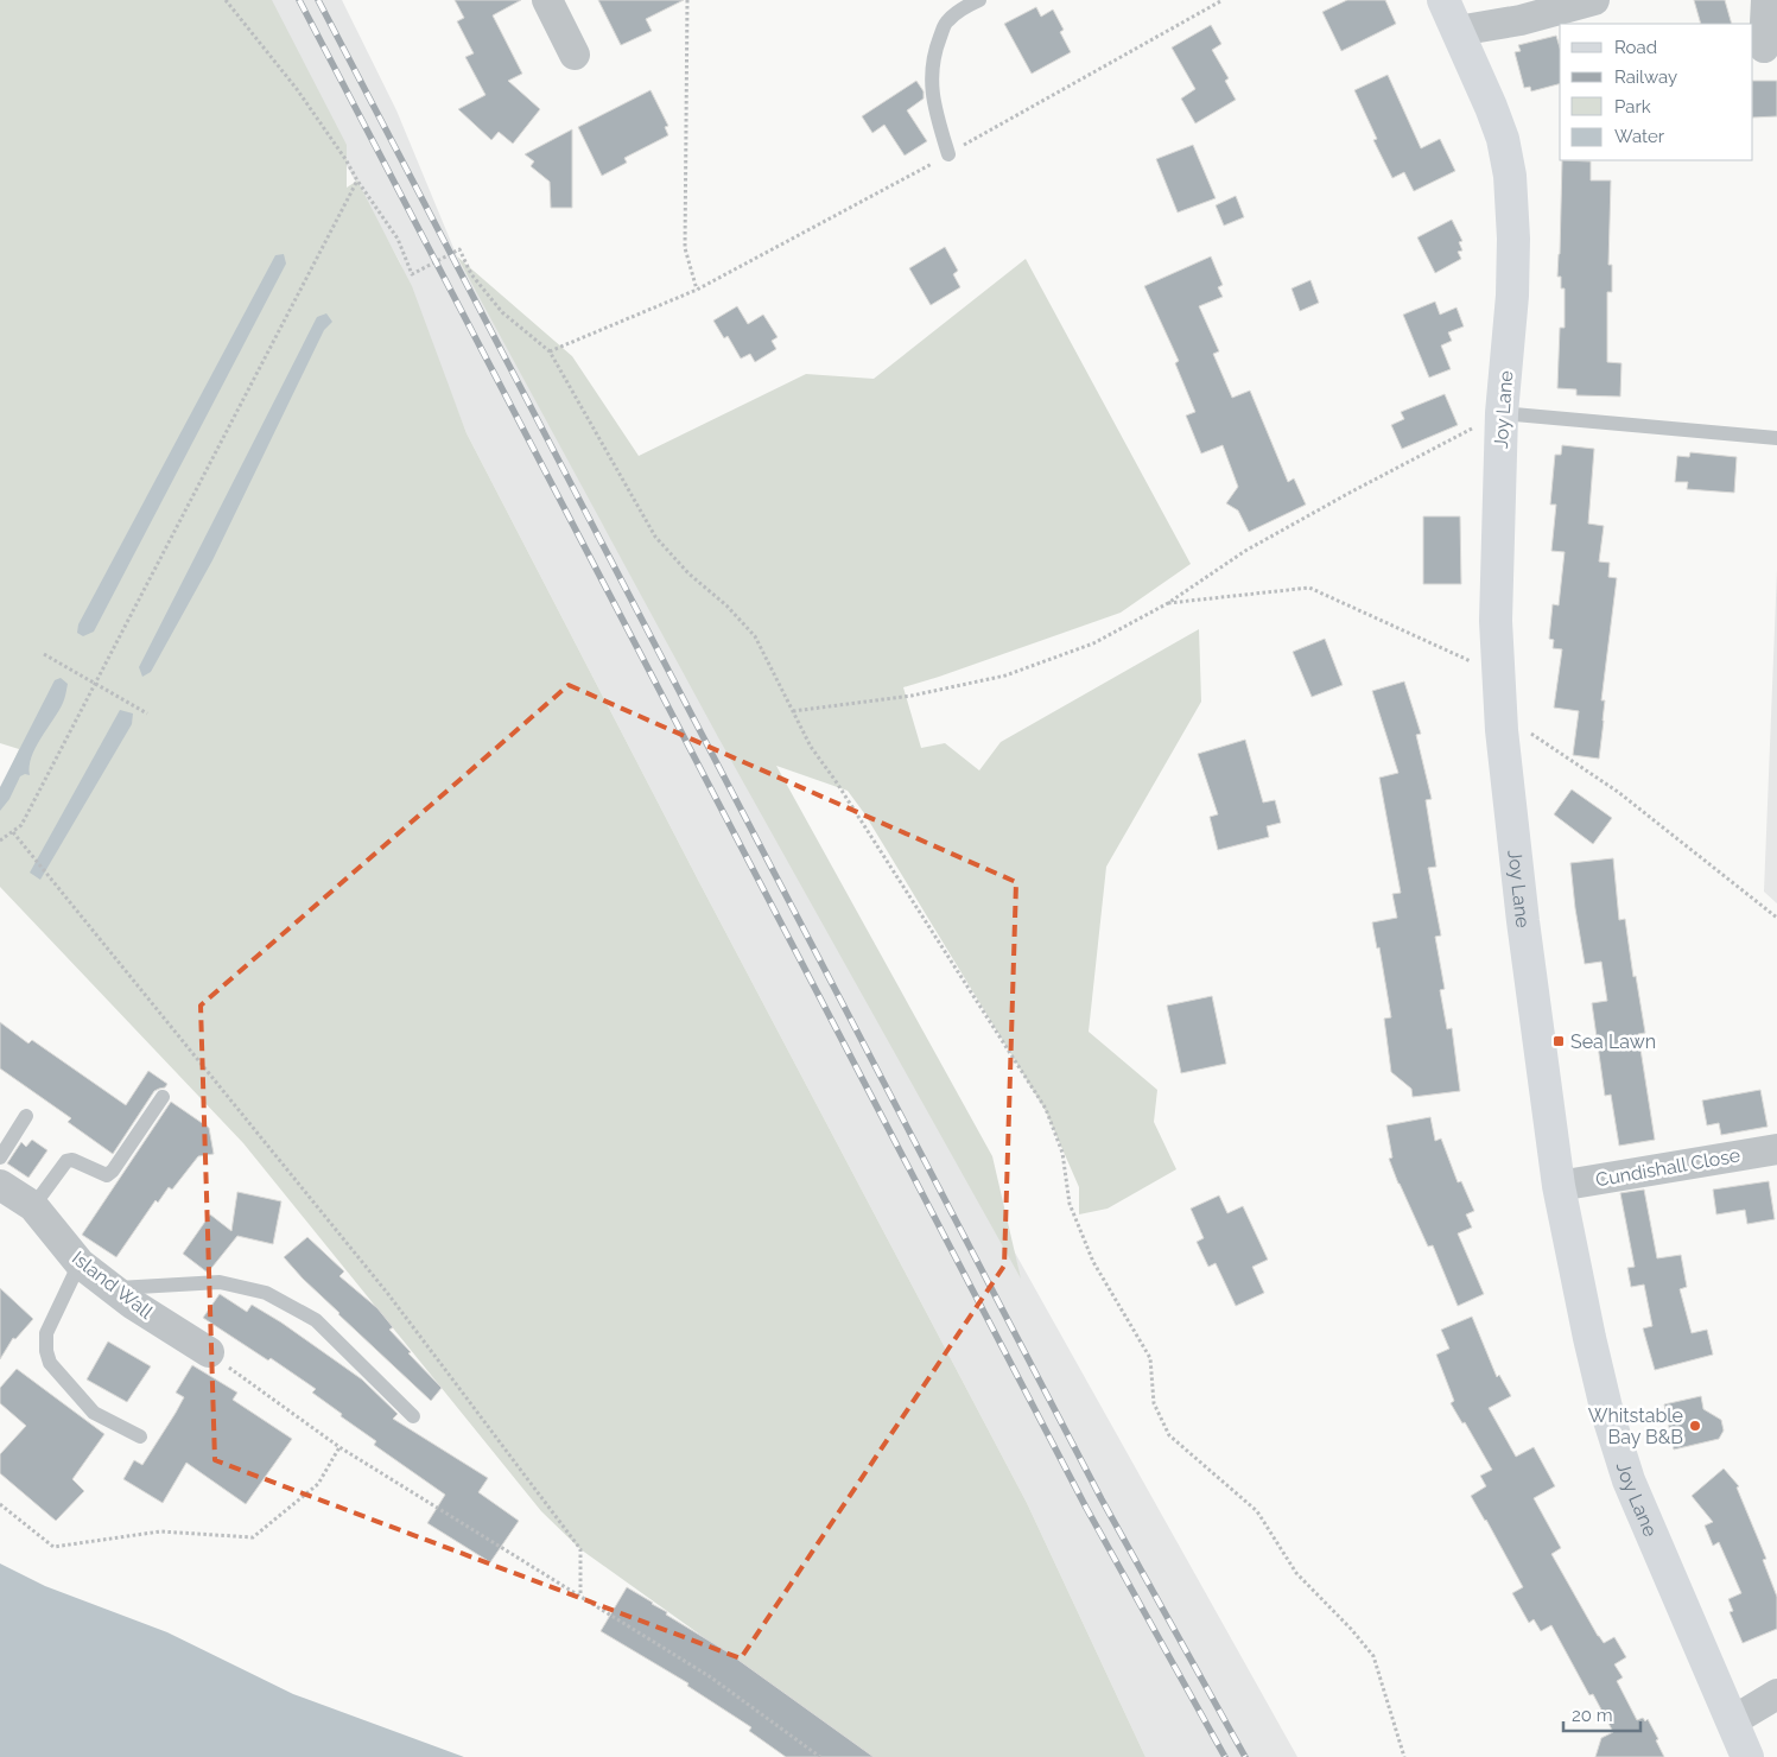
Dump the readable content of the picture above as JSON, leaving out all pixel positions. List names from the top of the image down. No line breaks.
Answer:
{"streets":{"street":["Joy Lane","Cundishall Close","Island Wall"]},"crossings":[["Joy Lane","Cundishall Close"]],"places":{"transit":["Sea Lawn"],"other":["Whitstable Bay B&B"]},"legend":["Road","Railway","Park","Water"],"scale_bar":"20 m"}
